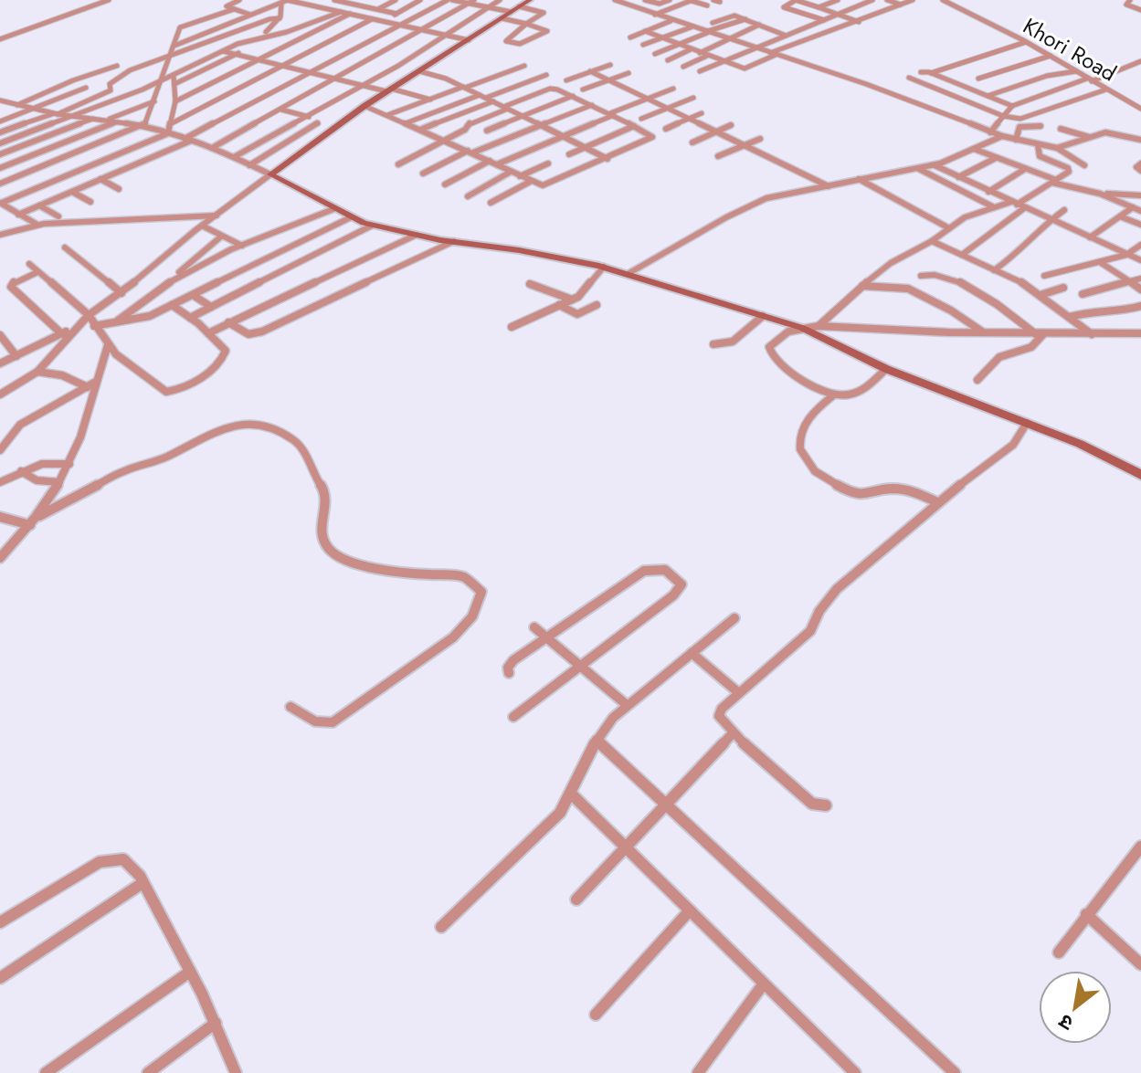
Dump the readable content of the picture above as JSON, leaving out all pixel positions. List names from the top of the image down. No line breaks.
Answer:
{"streets":{"street":["Khori Road"]},"north":"bottom left"}
